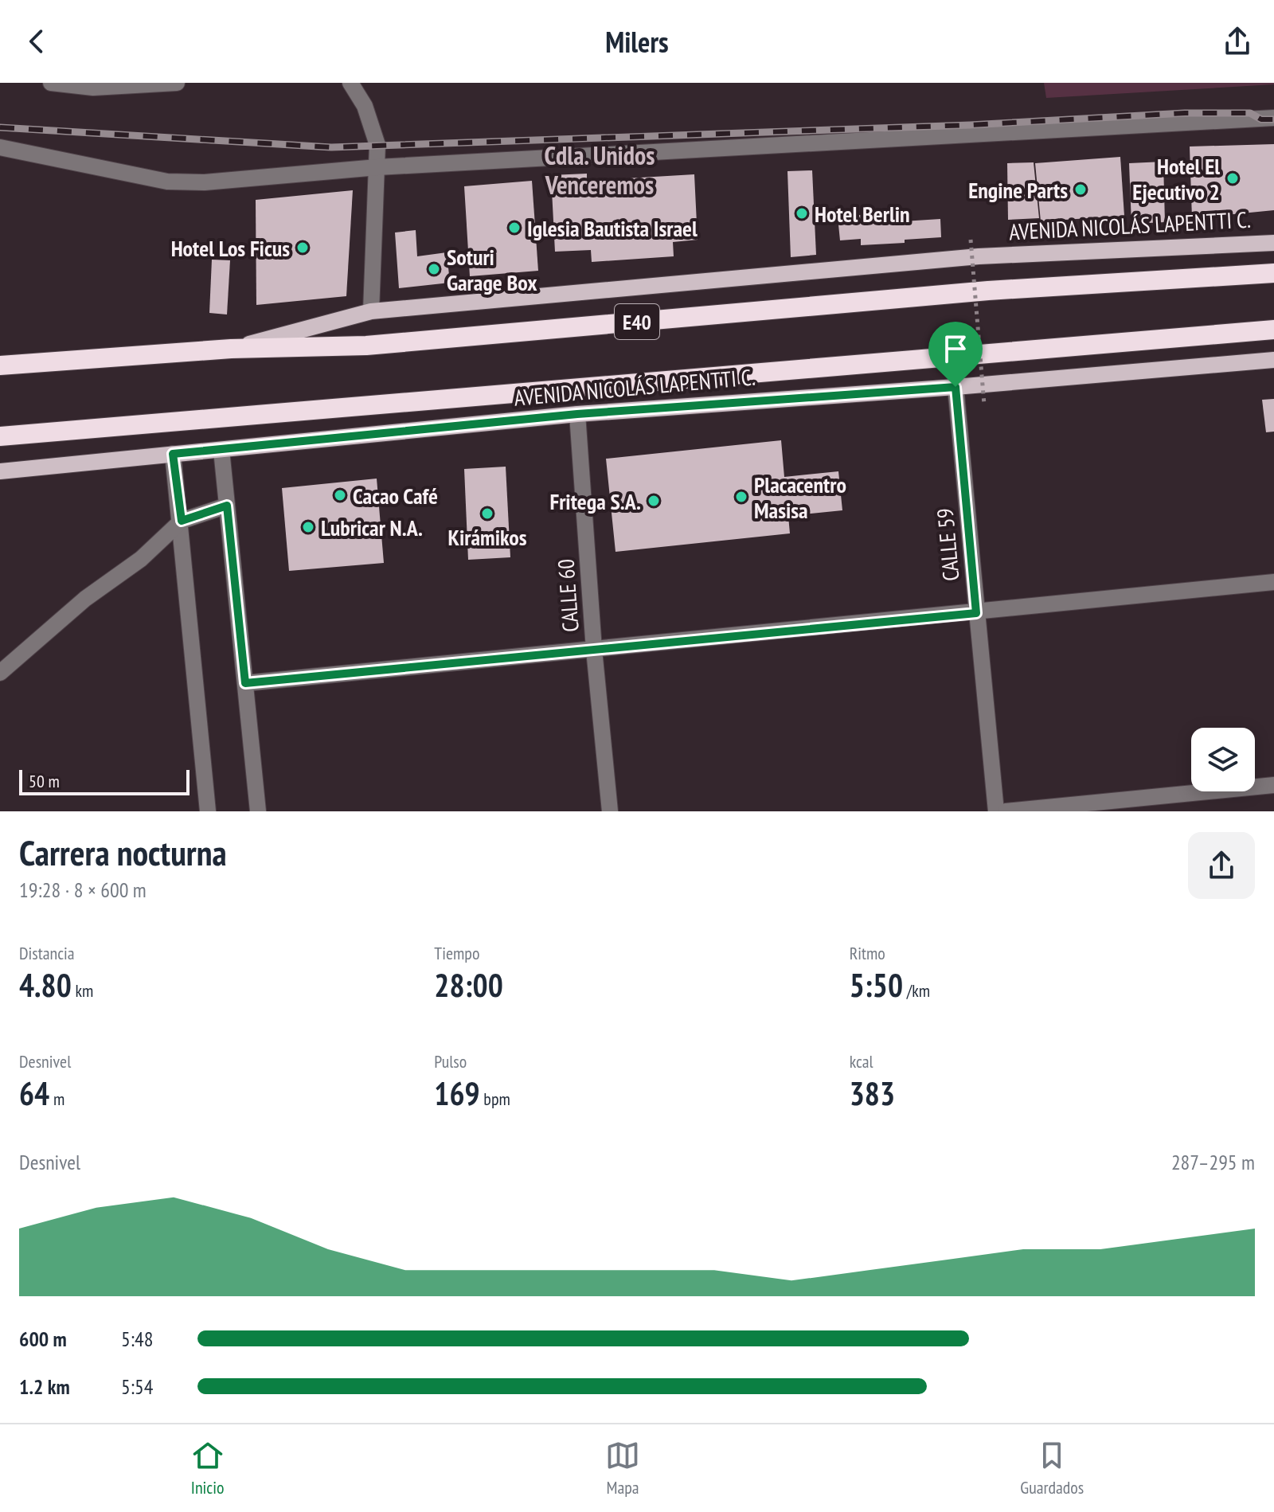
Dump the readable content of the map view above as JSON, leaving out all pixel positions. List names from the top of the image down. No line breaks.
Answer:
{"streets":{"highway":["AVENIDA NICOLÁS LAPENTTI C.","E40"],"street":["CALLE 59","CALLE 60"]},"crossings":[["AVENIDA NICOLÁS LAPENTTI C.","CALLE 59"],["AVENIDA NICOLÁS LAPENTTI C.","CALLE 60"]],"districts":["Cdla. Unidos Venceremos"],"places":["Hotel El Ejecutivo 2","Engine Parts","Hotel Berlin","Iglesia Bautista Israel","Hotel Los Ficus","Soturi Garage Box","Cacao Café","Placacentro Masisa","Fritega S.A.","Kirámikos","Lubricar N.A."],"scale_bar":"50 m","page":{"header":"Milers","scale":"50 m","heading":["Carrera nocturna","19:28 · 8 × 600 m"],"stats":[["Distancia","4.80 km"],["Tiempo","28:00"],["Ritmo","5:50 /km"],["Desnivel","64 m"],["Pulso","169 bpm"],["kcal","383"]],"chart":["Desnivel","287–295 m"],"list":[{"name":"600 m","note":"5:48"},{"name":"1.2 km","note":"5:54"}],"tabs":["Inicio","Mapa","Guardados"]}}
